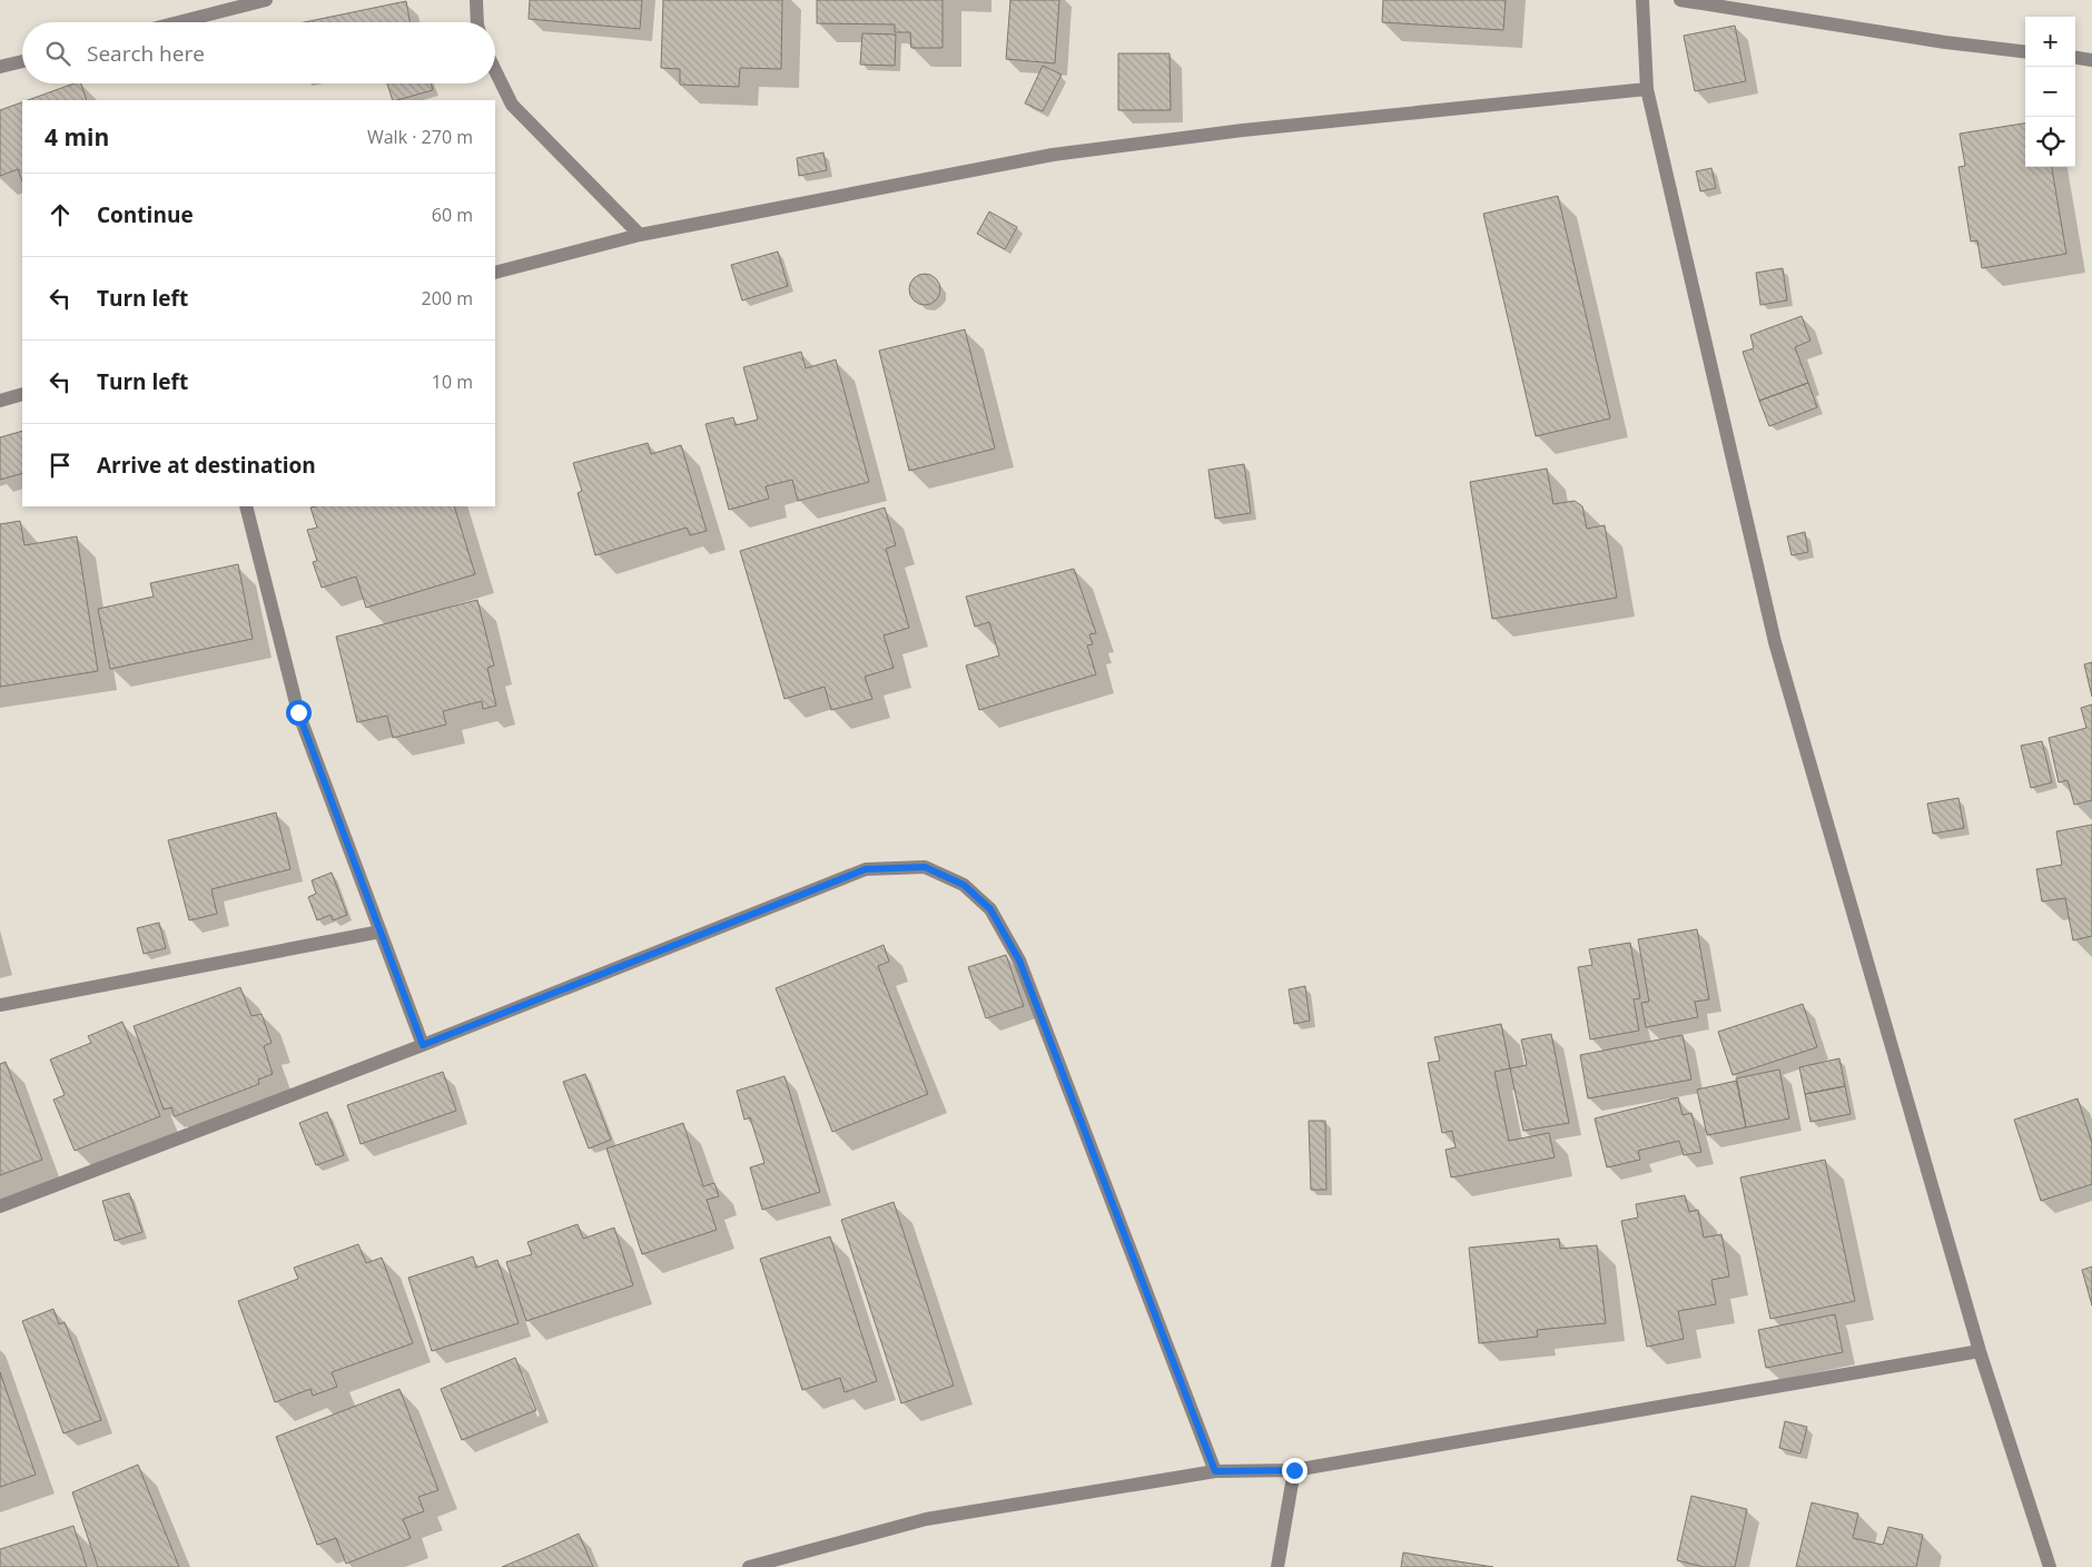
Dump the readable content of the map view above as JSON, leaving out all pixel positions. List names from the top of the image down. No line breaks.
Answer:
{"page":{"map_buttons":["+","−"],"search":"Search here","heading":["4 min","Walk · 270 m"],"list":[["Continue","60 m"],["Turn left","200 m"],["Turn left","10 m"],"Arrive at destination"]}}
